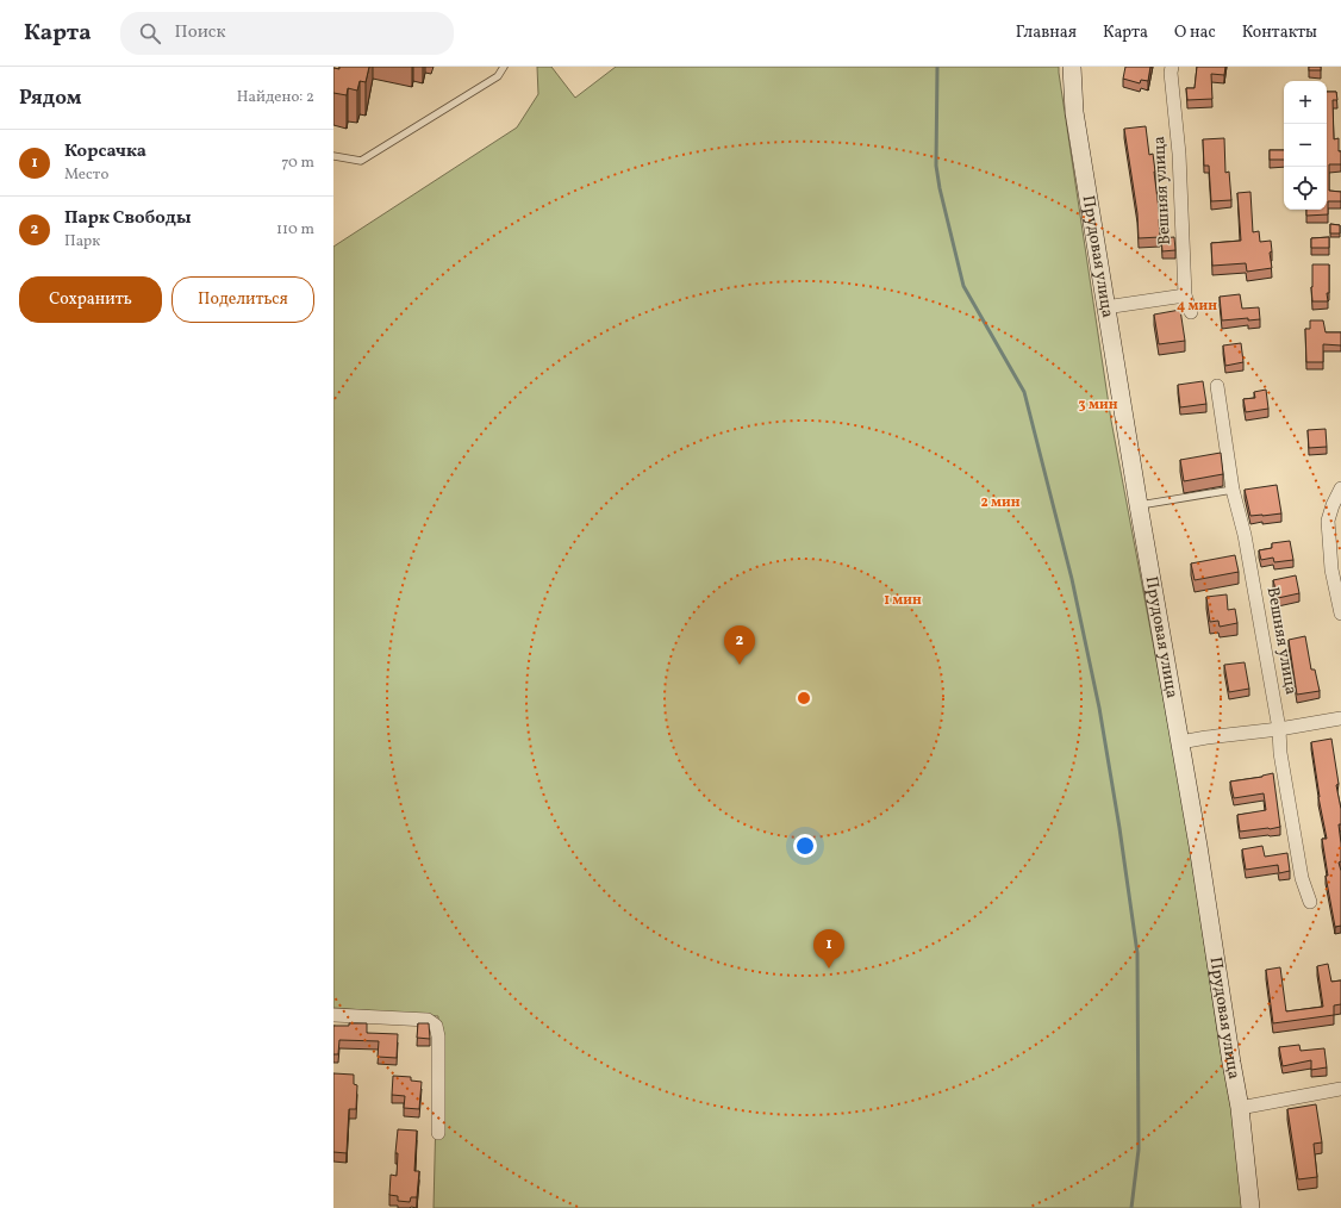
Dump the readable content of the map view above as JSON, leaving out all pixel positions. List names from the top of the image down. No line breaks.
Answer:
{"streets":{"main road":["Прудовая улица"],"street":["Вешняя улица"]},"page":{"header":"Карта","search":"Поиск","nav":["Главная","Карта","О нас","Контакты"],"heading":["Рядом","Найдено: 2"],"map_buttons":["+","−"],"list":[{"mark":"1","name":"Корсачка","note":"Место","value":"70 m"},{"mark":"2","name":"Парк Свободы","note":"Парк","value":"110 m"}],"buttons":["Сохранить","Поделиться"],"pins":["2","1"]},"rings":["4 мин","3 мин","2 мин","1 мин"]}
